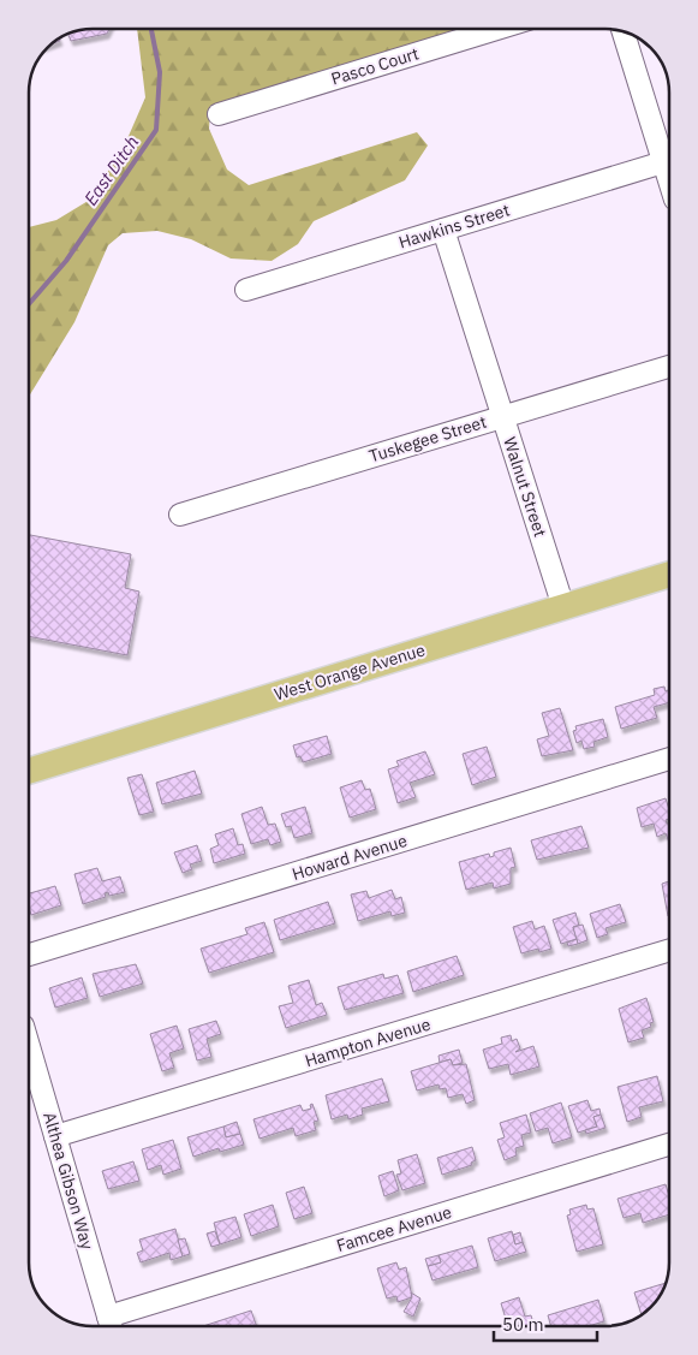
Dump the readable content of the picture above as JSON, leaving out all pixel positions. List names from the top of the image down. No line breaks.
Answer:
{"streets":{"main road":["West Orange Avenue"],"street":["Pasco Court","Hawkins Street","Tuskegee Street","Walnut Street","Howard Avenue","Hampton Avenue","Althea Gibson Way","Famcee Avenue"]},"crossings":[["Hawkins Street","Walnut Street"],["Tuskegee Street","Walnut Street"],["Walnut Street","West Orange Avenue"],["Hampton Avenue","Althea Gibson Way"],["Althea Gibson Way","Famcee Avenue"]],"water":["East Ditch"],"scale_bar":"50 m"}
